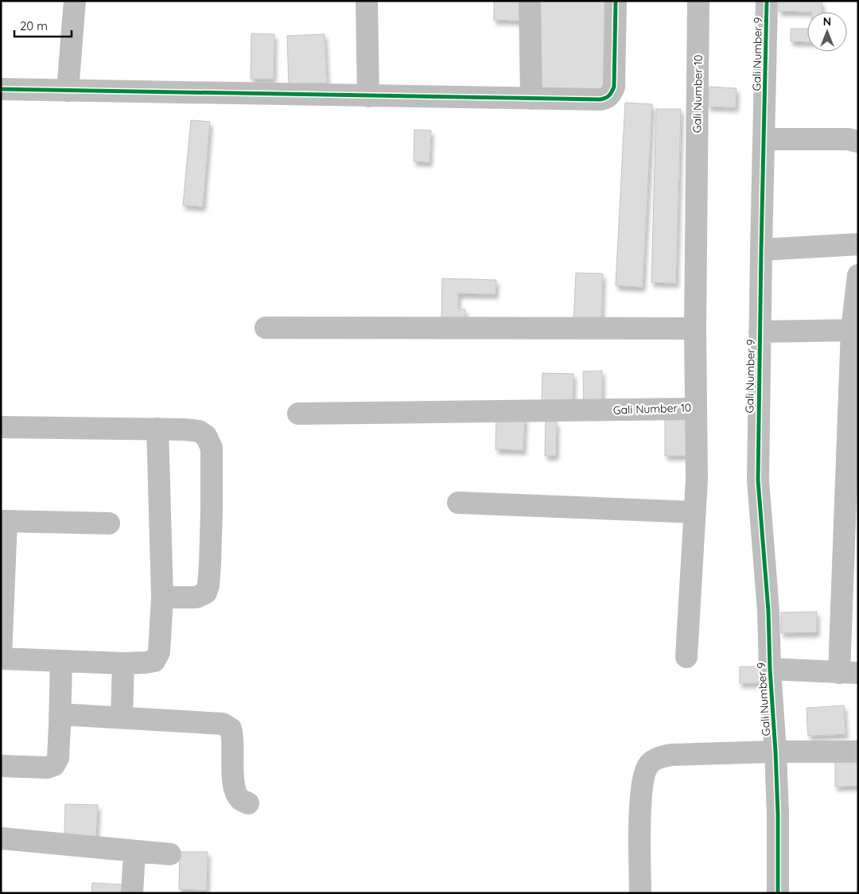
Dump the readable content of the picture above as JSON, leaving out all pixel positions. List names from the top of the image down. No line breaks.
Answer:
{"streets":{"street":["Gali Number 9","Gali Number 10"]},"scale_bar":"20 m","north":"top"}
